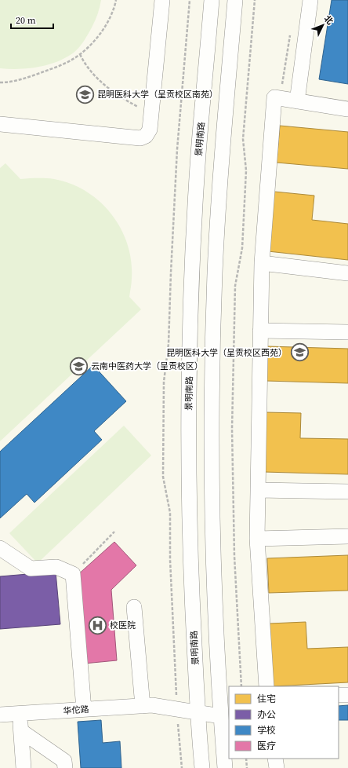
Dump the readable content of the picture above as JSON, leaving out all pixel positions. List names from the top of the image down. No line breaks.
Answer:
{"streets":{"street":["景明南路","华佗路"]},"crossings":[["景明南路","华佗路"]],"places":{"school or university":["昆明医科大学（呈贡校区南苑）","昆明医科大学（呈贡校区西苑）","云南中医药大学（呈贡校区）"],"hospital":["校医院"]},"legend":["住宅","办公","学校","医疗"],"scale_bar":"20 m","north":"top right"}
